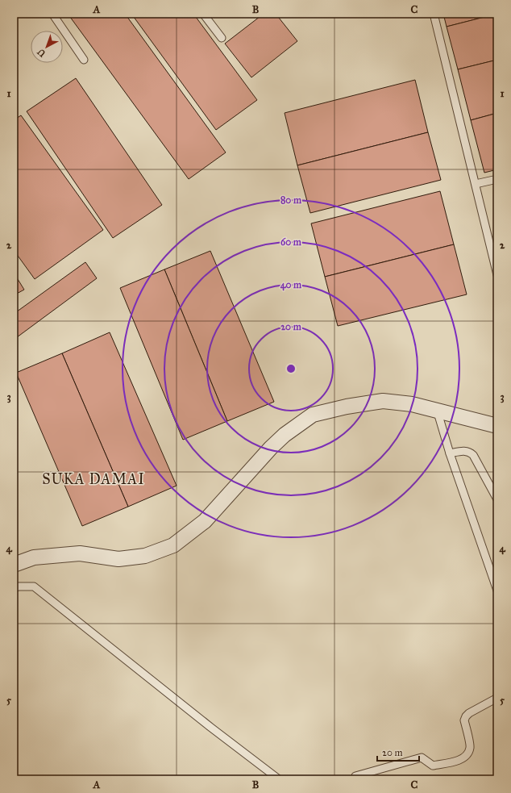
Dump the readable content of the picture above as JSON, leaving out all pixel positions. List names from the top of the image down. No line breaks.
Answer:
{"districts":["SUKA DAMAI"],"scale_bar":"20 m","north":"bottom left","grid":{"columns":["A","B","C"],"rows":["1","2","3","4","5"]},"rings":["80 m","60 m","40 m","20 m"]}
